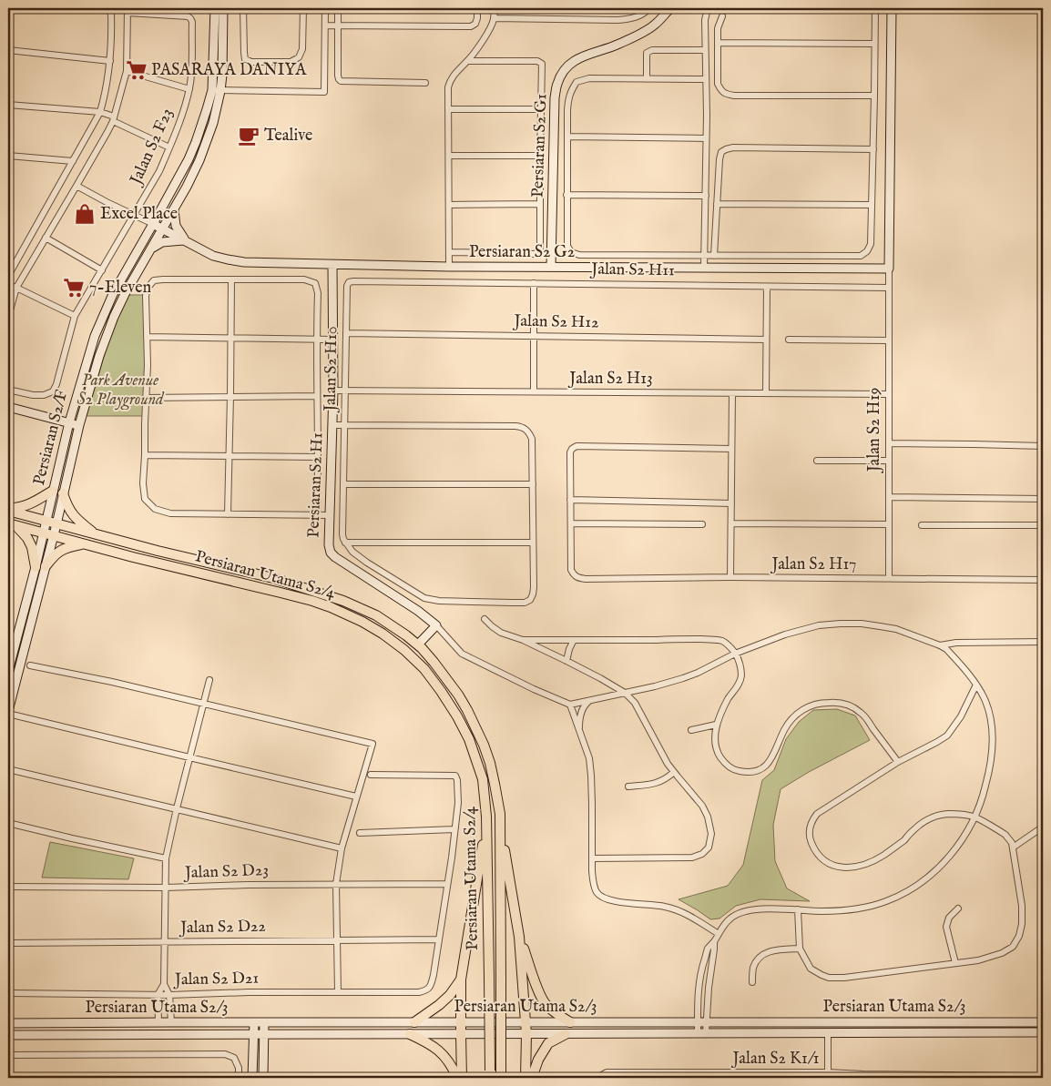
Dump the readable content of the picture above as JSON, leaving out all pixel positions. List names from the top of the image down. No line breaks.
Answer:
{"streets":{"main road":["Persiaran S2 G1","Persiaran S2 G2","Persiaran S2/F","Persiaran S2 H1","Persiaran Utama S2/4","Persiaran Utama S2/3"],"street":["Jalan S2 F23","Jalan S2 H11","Jalan S2 H12","Jalan S2 H10","Jalan S2 H13","Jalan S2 H19","Jalan S2 H17","Jalan S2 D23","Jalan S2 D22","Jalan S2 D21","Jalan S2 K1/1"]},"crossings":[["Persiaran S2 G1","Persiaran S2 G2"],["Persiaran S2 G2","Jalan S2 H19"],["Persiaran S2 G2","Persiaran S2/F"],["Persiaran S2 G2","Persiaran S2 H1"],["Jalan S2 H11","Jalan S2 H10"],["Jalan S2 H11","Jalan S2 H19"],["Jalan S2 H12","Jalan S2 H10"],["Jalan S2 H10","Jalan S2 H13"],["Jalan S2 H13","Jalan S2 H19"],["Jalan S2 H13","Persiaran S2 H1"],["Jalan S2 H19","Jalan S2 H17"],["Persiaran S2/F","Persiaran Utama S2/4"],["Jalan S2 D22","Jalan S2 D21"]],"parks":["Park Avenue S2 Playground"],"places":{"supermarket":["PASARAYA DANIYA","7-Eleven"],"cafe":["Tealive"],"shop":["Excel Place"]}}
